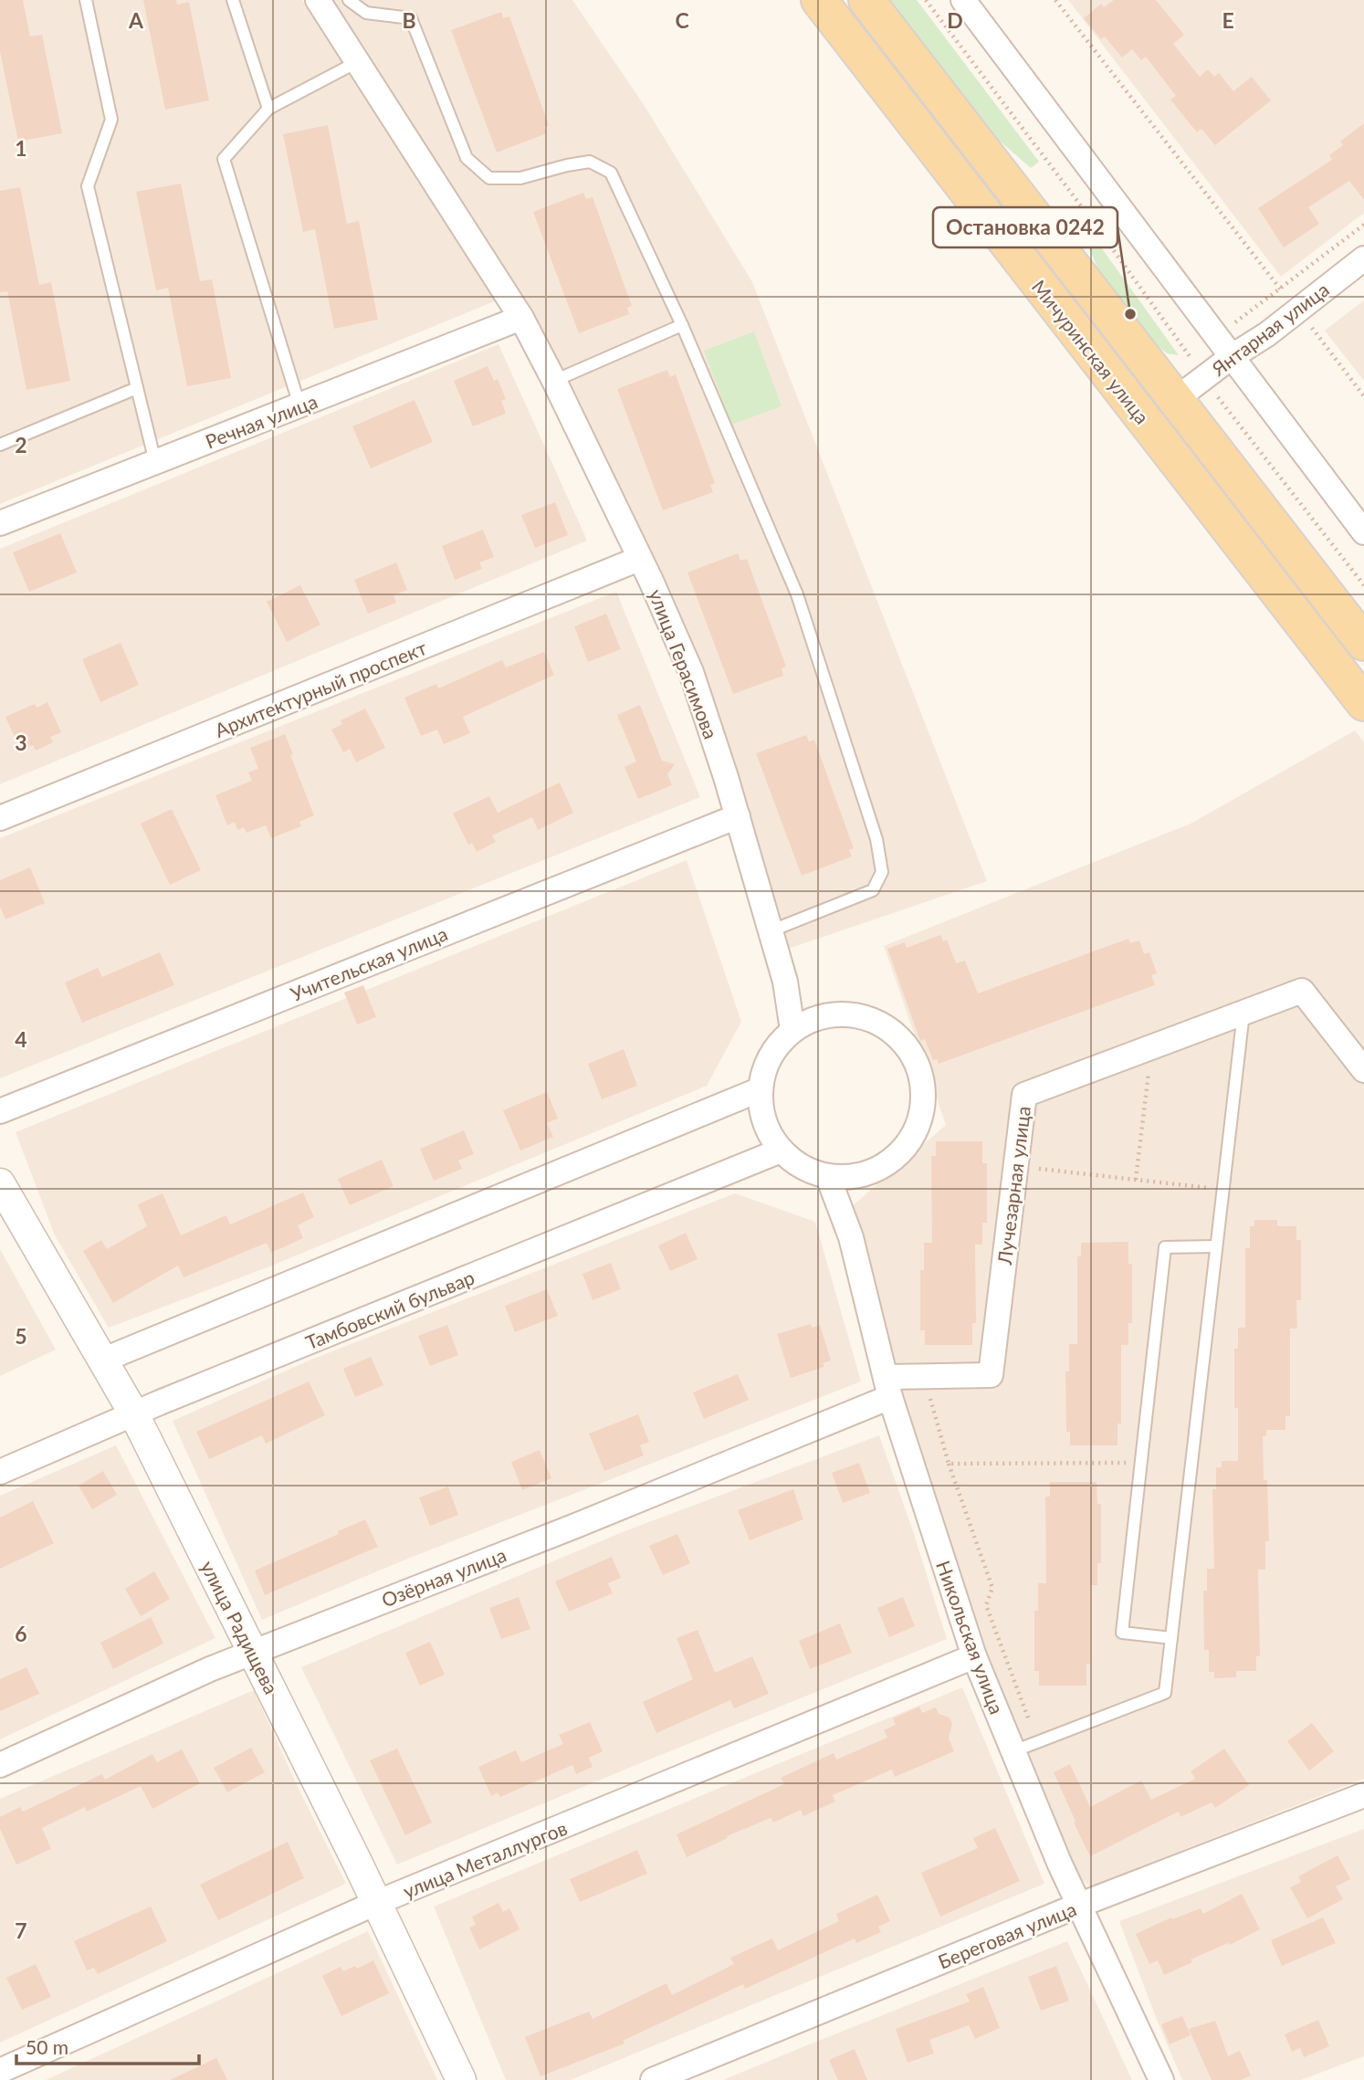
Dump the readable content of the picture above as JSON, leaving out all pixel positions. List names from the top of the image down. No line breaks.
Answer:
{"streets":{"main road":["Мичуринская улица"],"street":["Янтарная улица","Речная улица","улица Герасимова","Архитектурный проспект","Учительская улица","Лучезарная улица","Тамбовский бульвар","Озёрная улица","улица Радищева","Никольская улица","улица Металлургов","Береговая улица"]},"crossings":[["Янтарная улица","Мичуринская улица"],["Речная улица","улица Герасимова"],["улица Герасимова","Архитектурный проспект"],["улица Герасимова","Учительская улица"],["улица Герасимова","Тамбовский бульвар"],["улица Герасимова","Никольская улица"],["Лучезарная улица","Озёрная улица"],["Лучезарная улица","Никольская улица"],["Тамбовский бульвар","улица Радищева"],["Тамбовский бульвар","Никольская улица"],["Озёрная улица","улица Радищева"],["Озёрная улица","Никольская улица"],["улица Радищева","улица Металлургов"],["Никольская улица","улица Металлургов"],["Никольская улица","Береговая улица"]],"places":["Остановка 0242"],"scale_bar":"50 m","grid":{"columns":["A","B","C","D","E"],"rows":["1","2","3","4","5","6","7"]}}
